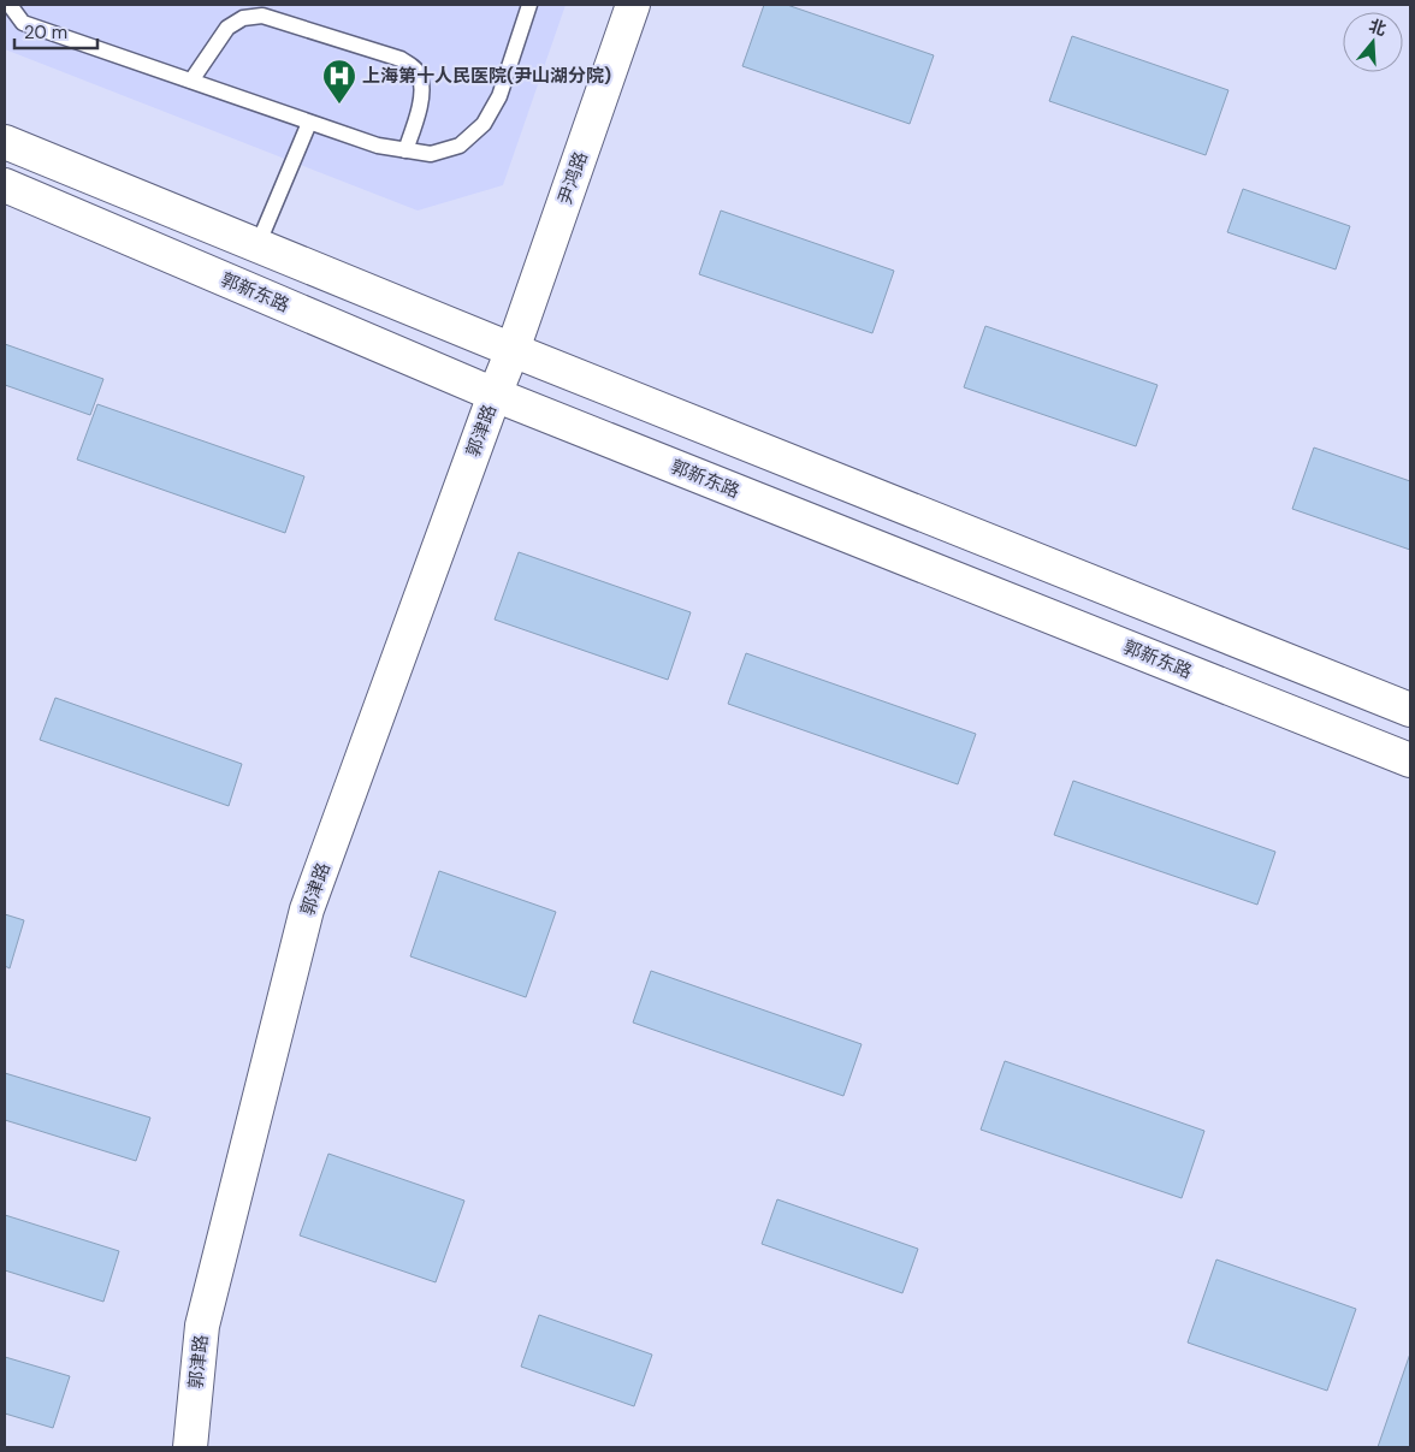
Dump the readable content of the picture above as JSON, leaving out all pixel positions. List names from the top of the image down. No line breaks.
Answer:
{"streets":{"main road":["尹鸿路","郭新东路","郭津路"]},"crossings":[["尹鸿路","郭津路"],["郭新东路","郭津路"]],"places":{"hospital":["上海第十人民医院(尹山湖分院)"]},"scale_bar":"20 m","north":"top"}
